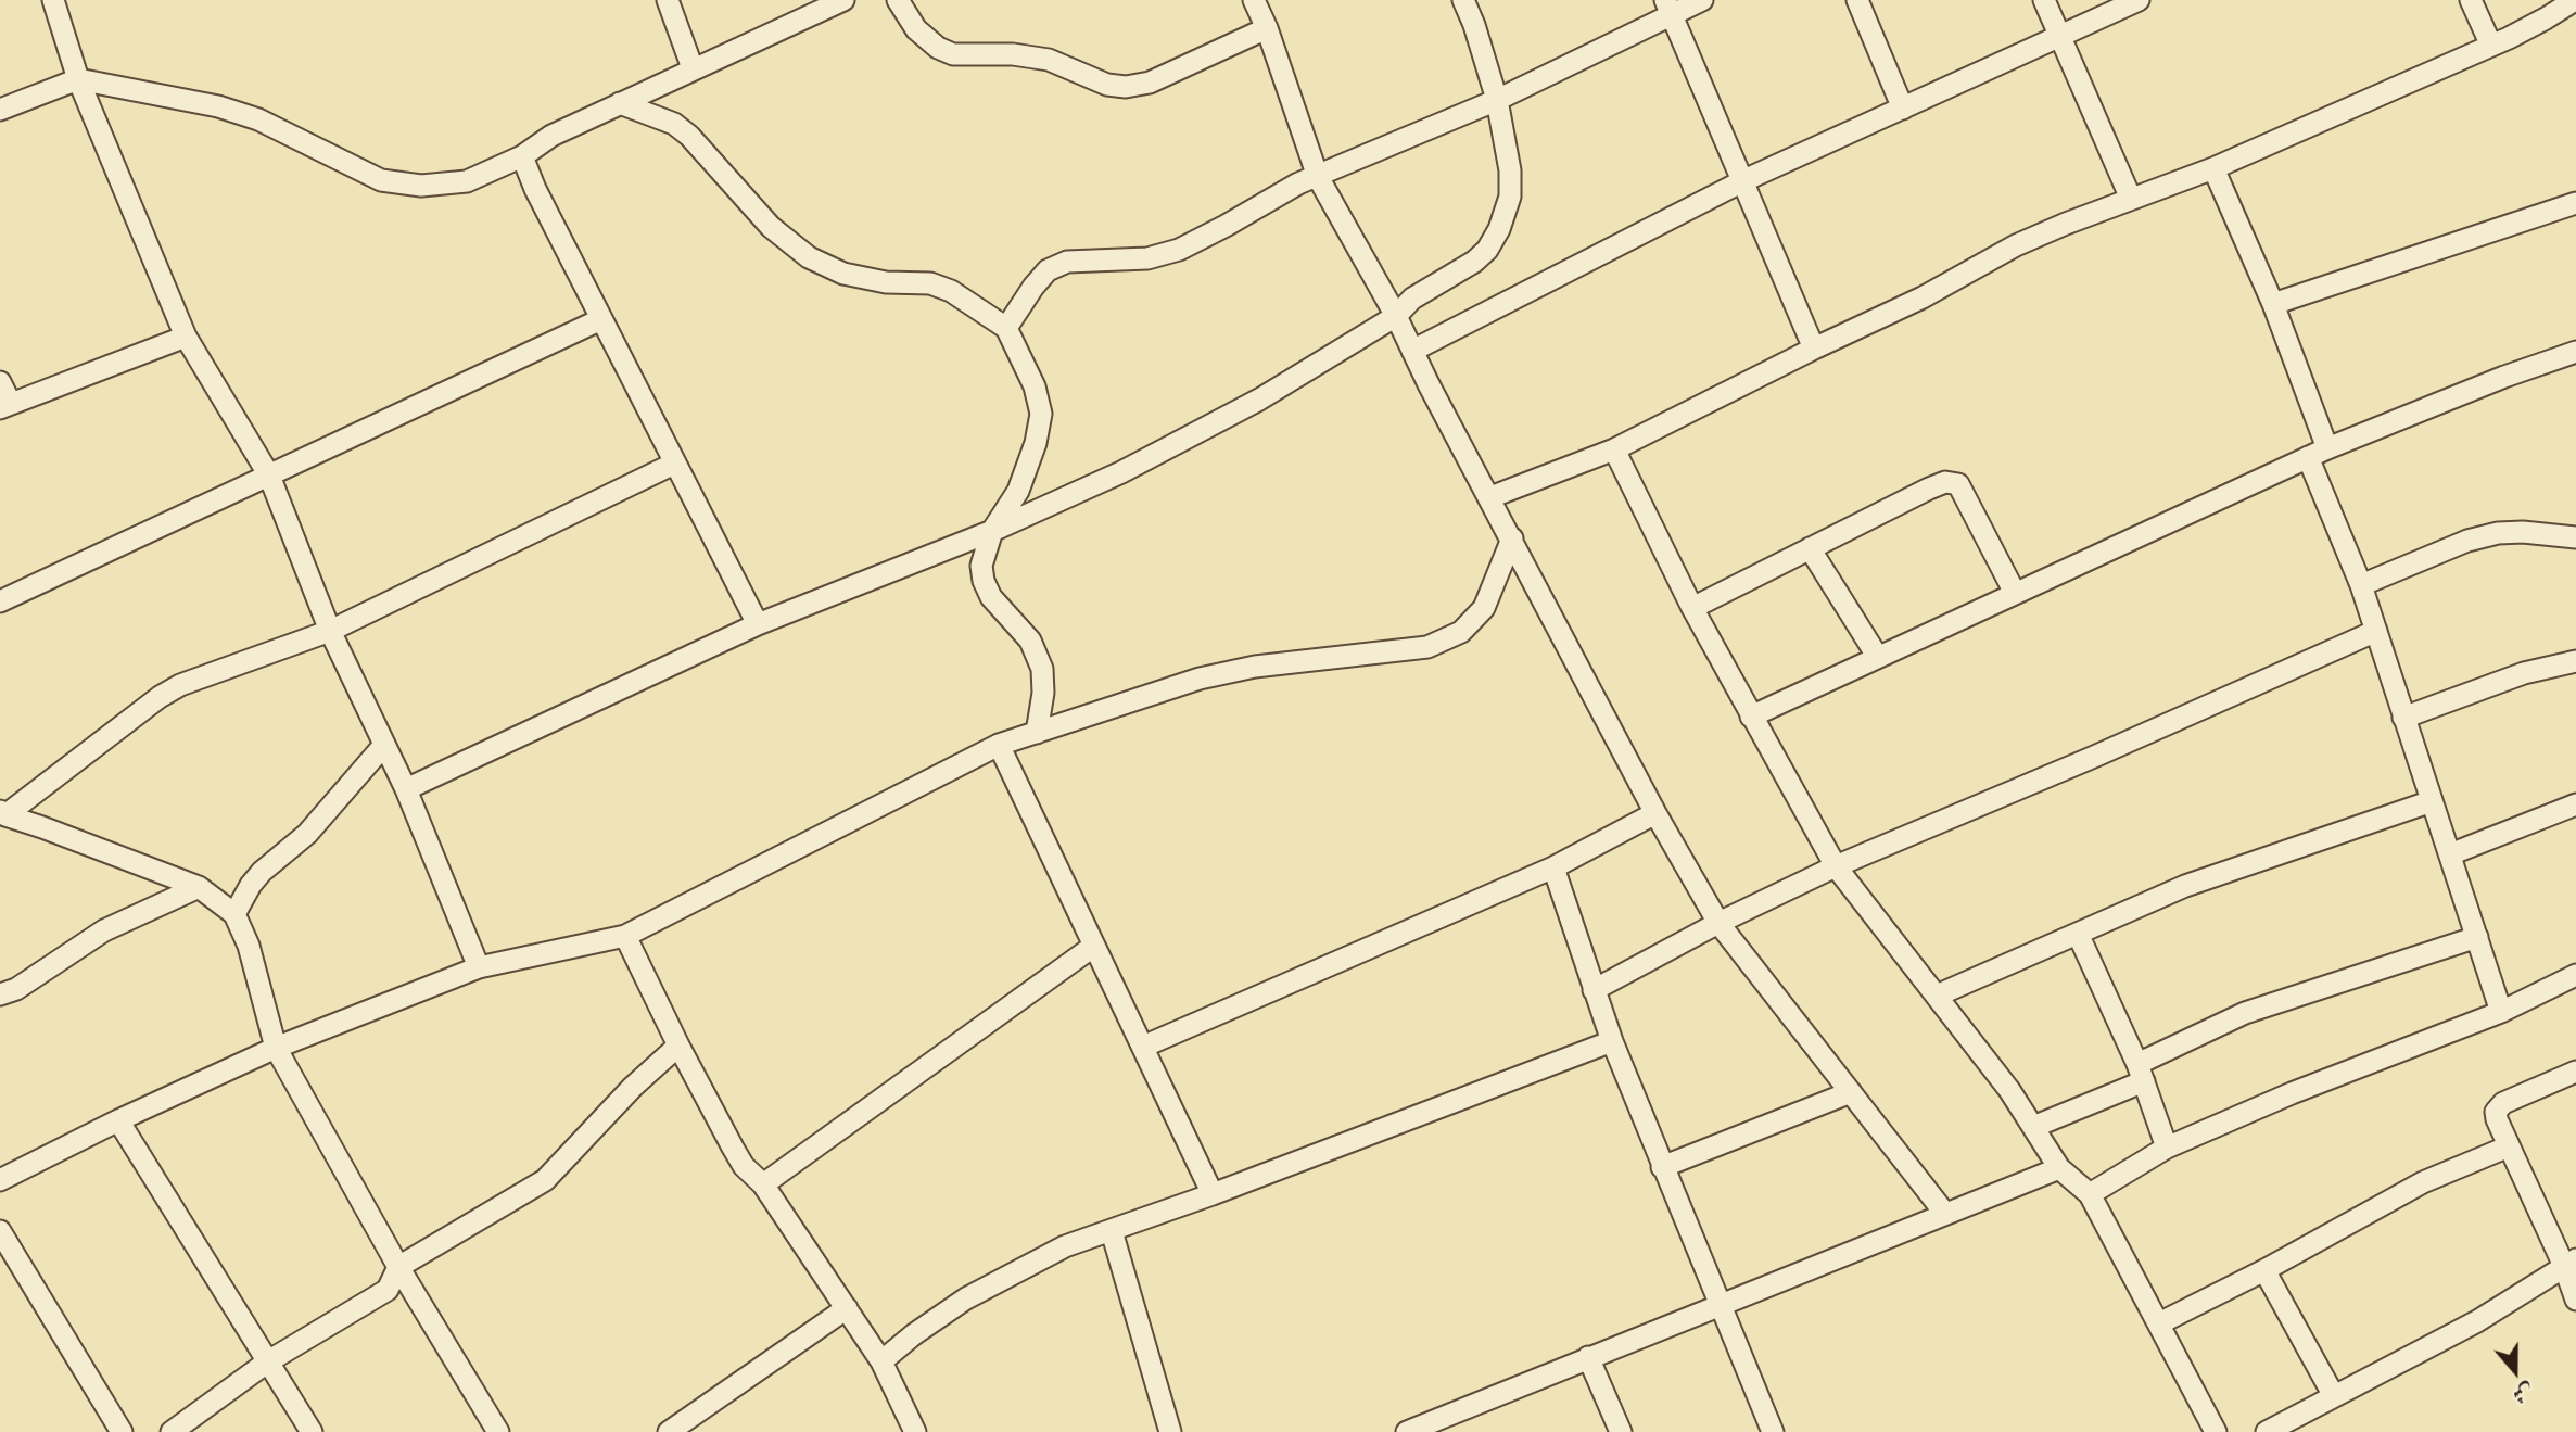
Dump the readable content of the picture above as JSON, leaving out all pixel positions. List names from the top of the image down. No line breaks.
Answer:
{"north":"bottom"}
